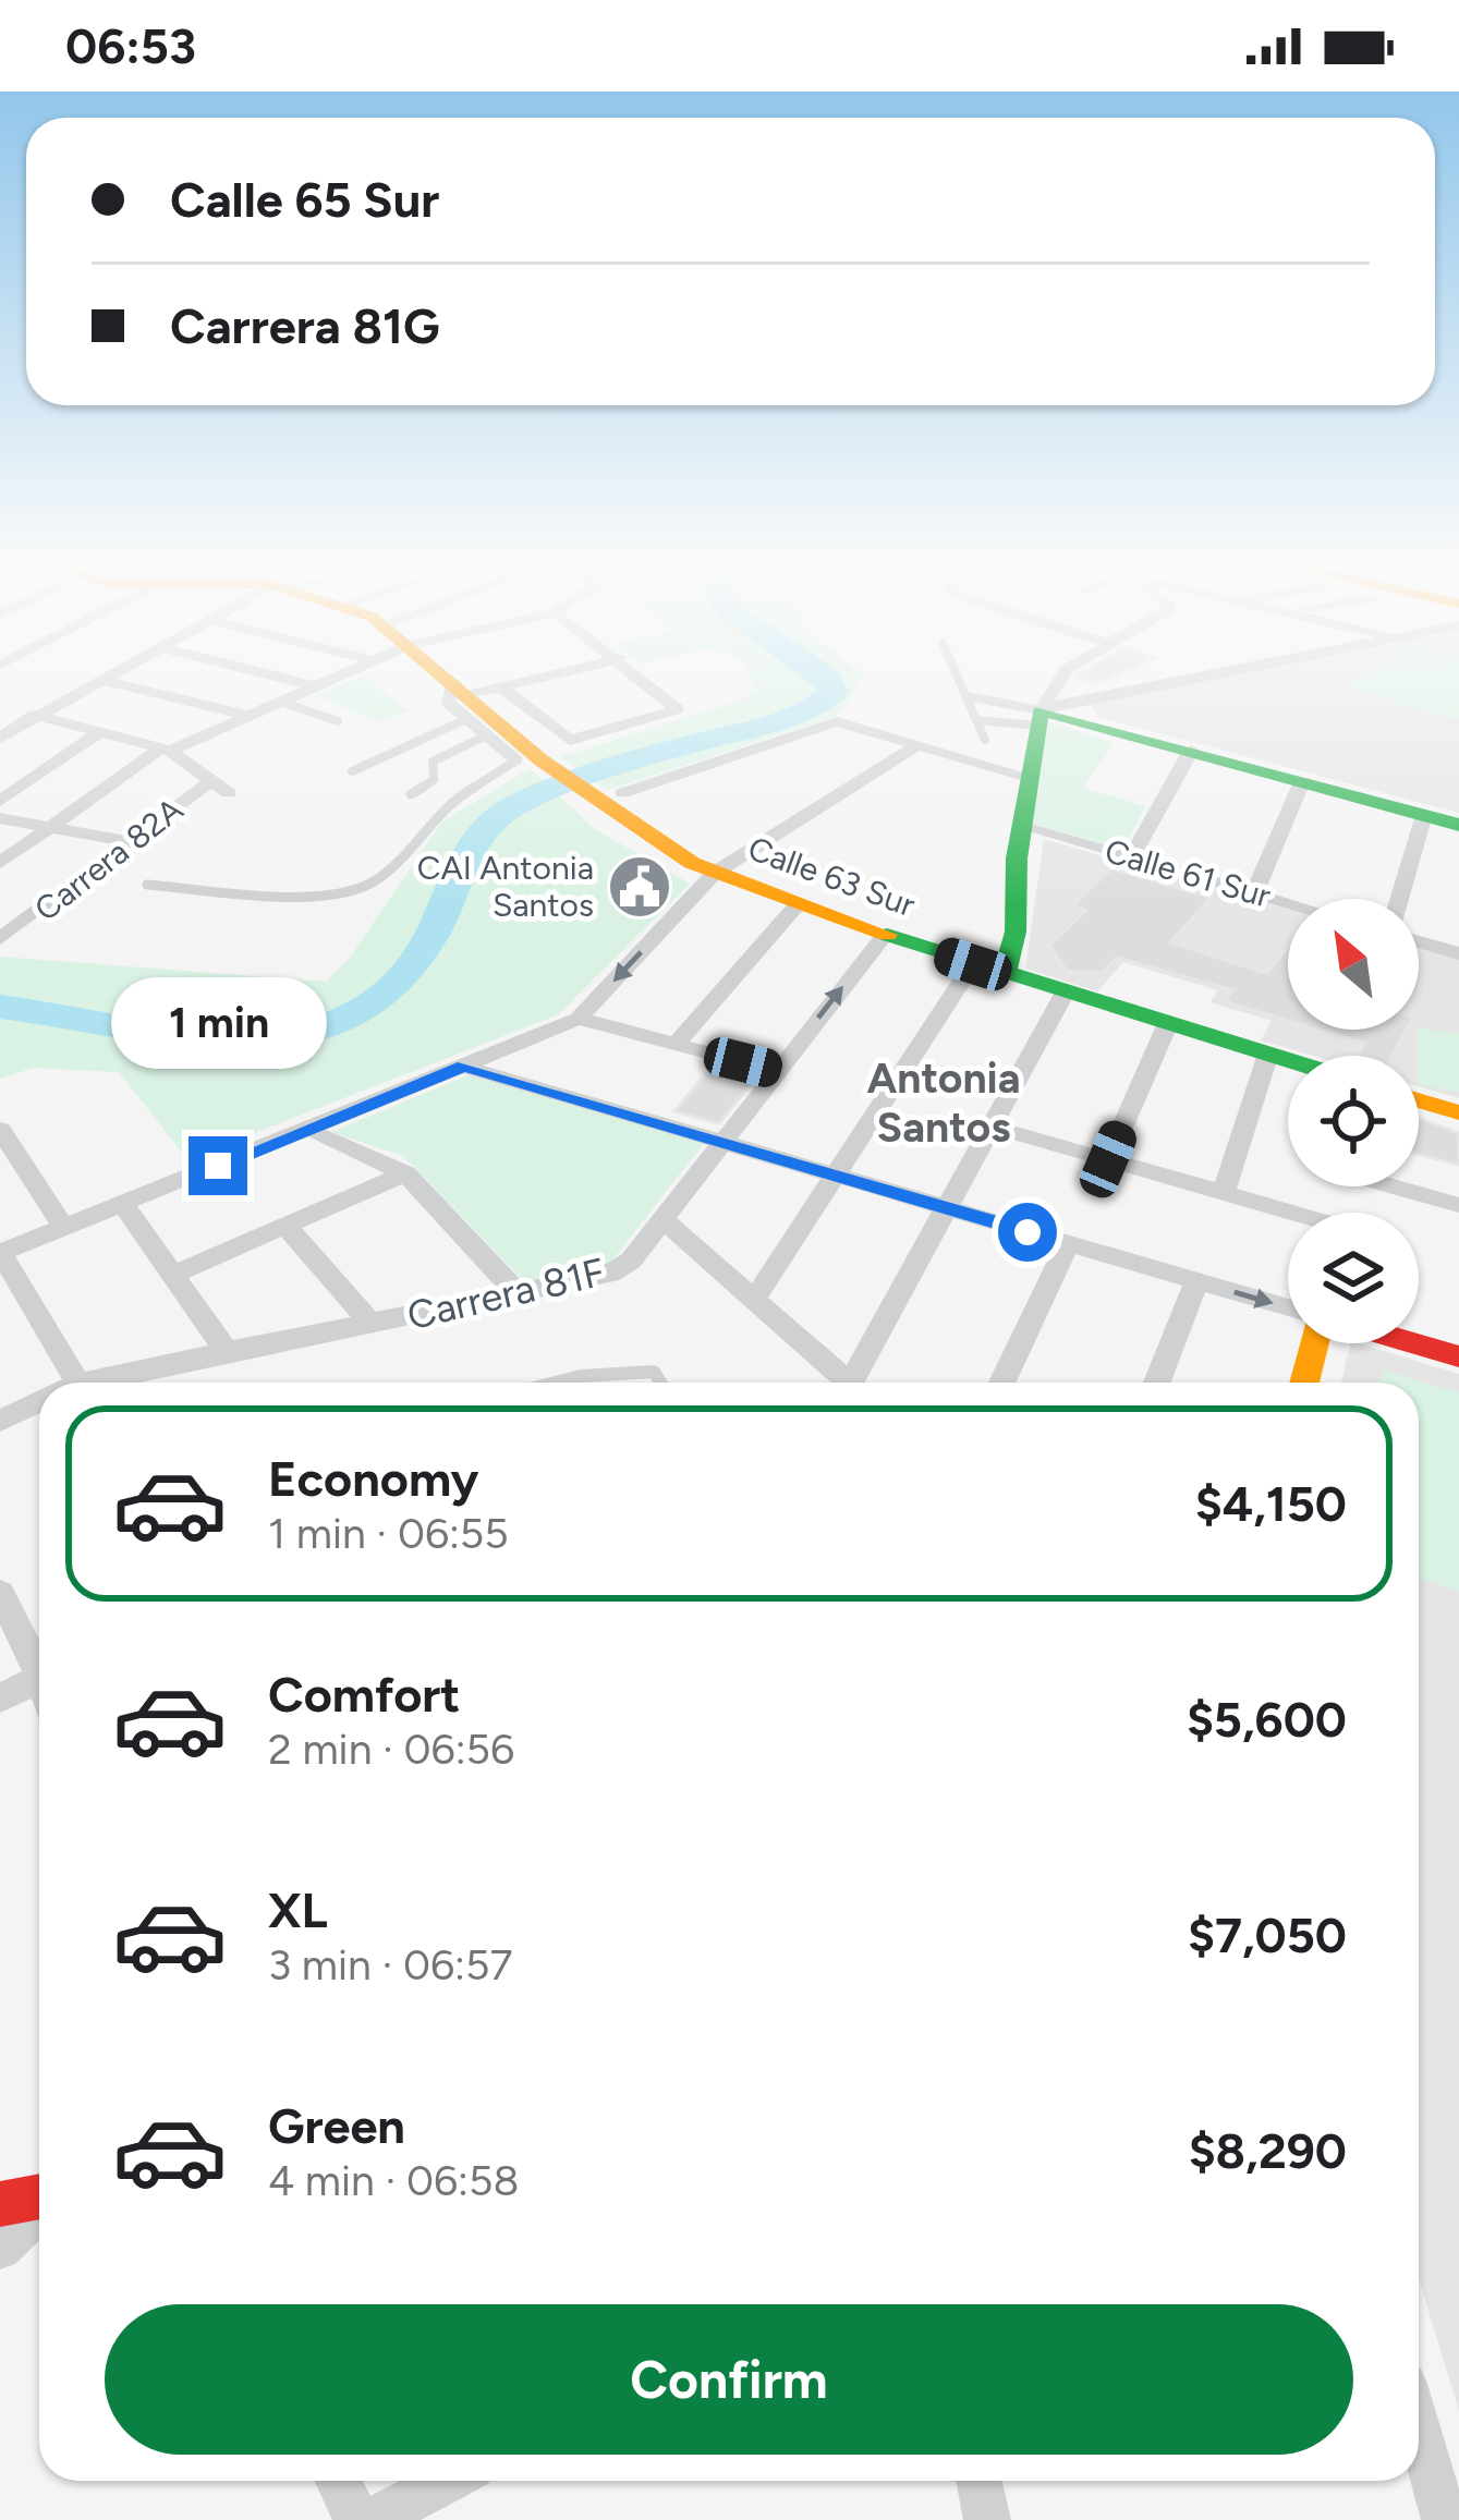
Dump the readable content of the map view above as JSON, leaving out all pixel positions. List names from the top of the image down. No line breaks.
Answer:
{"streets":{"street":["Carrera 82A","Calle 61 Sur","Calle 63 Sur","Carrera 81F"]},"crossings":[["Calle 63 Sur","Carrera 81F"]],"districts":["Antonia Santos"],"places":{"public building":["CAI Antonia Santos"]},"north":"top left","page":{"status":"06:53","banner":["Calle 65 Sur","Carrera 81G"],"bubble":"1 min","list":[{"name":"Economy","note":"1 min · 06:55","value":"$4,150"},{"name":"Comfort","note":"2 min · 06:56","value":"$5,600"},{"name":"XL","note":"3 min · 06:57","value":"$7,050"},{"name":"Green","note":"4 min · 06:58","value":"$8,290"}],"buttons":"Confirm"}}
